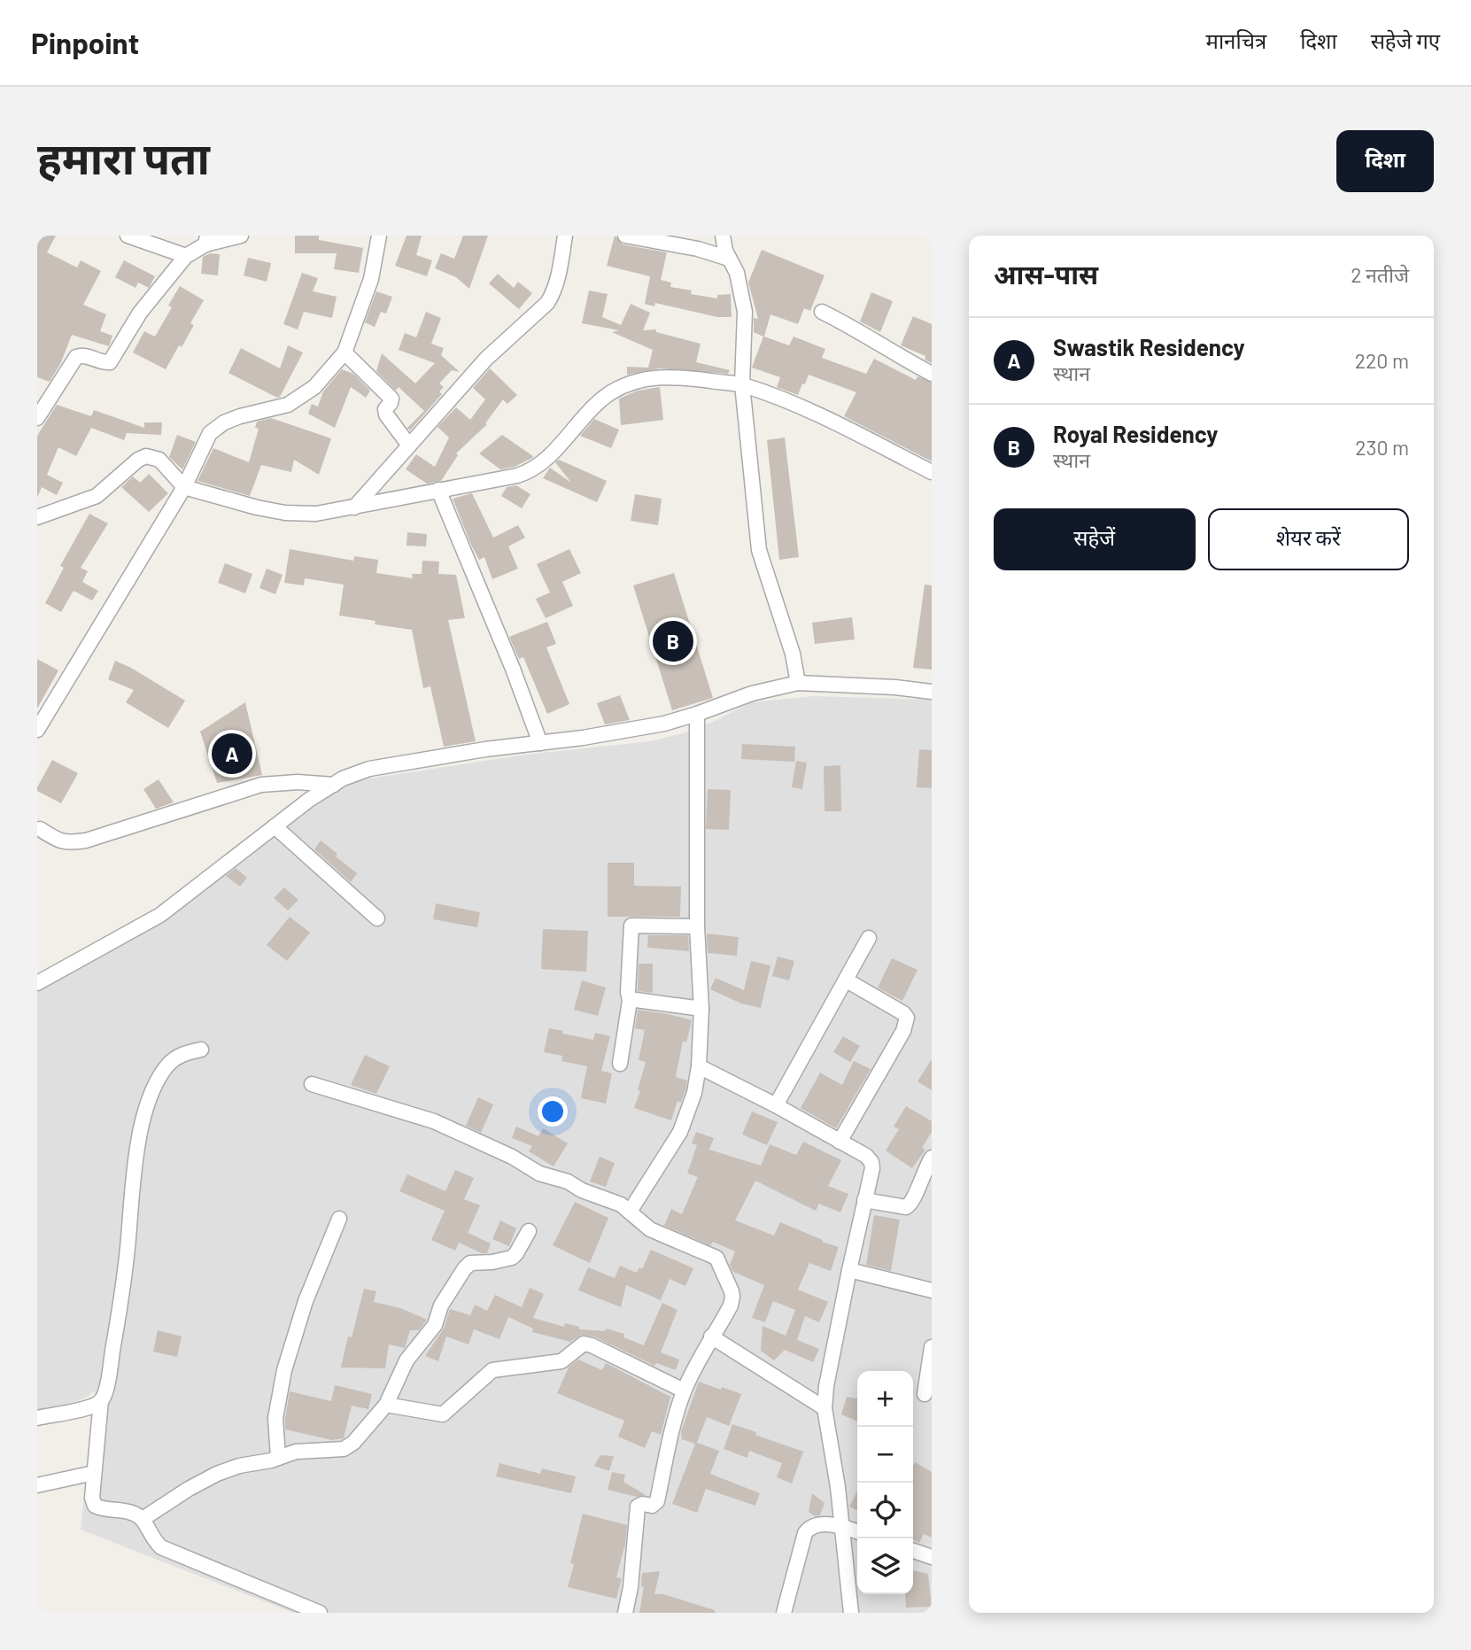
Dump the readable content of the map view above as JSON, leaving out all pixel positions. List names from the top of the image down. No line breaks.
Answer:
{"page":{"header":"Pinpoint","nav":["मानचित्र","दिशा","सहेजे गए"],"buttons":["दिशा",["सहेजें","शेयर करें"]],"title":"हमारा पता","heading":["आस-पास","2 नतीजे"],"list":[{"mark":"A","name":"Swastik Residency","note":"स्थान","value":"220 m"},{"mark":"B","name":"Royal Residency","note":"स्थान","value":"230 m"}],"pins":["B","A"],"map_buttons":["+","−"]}}
